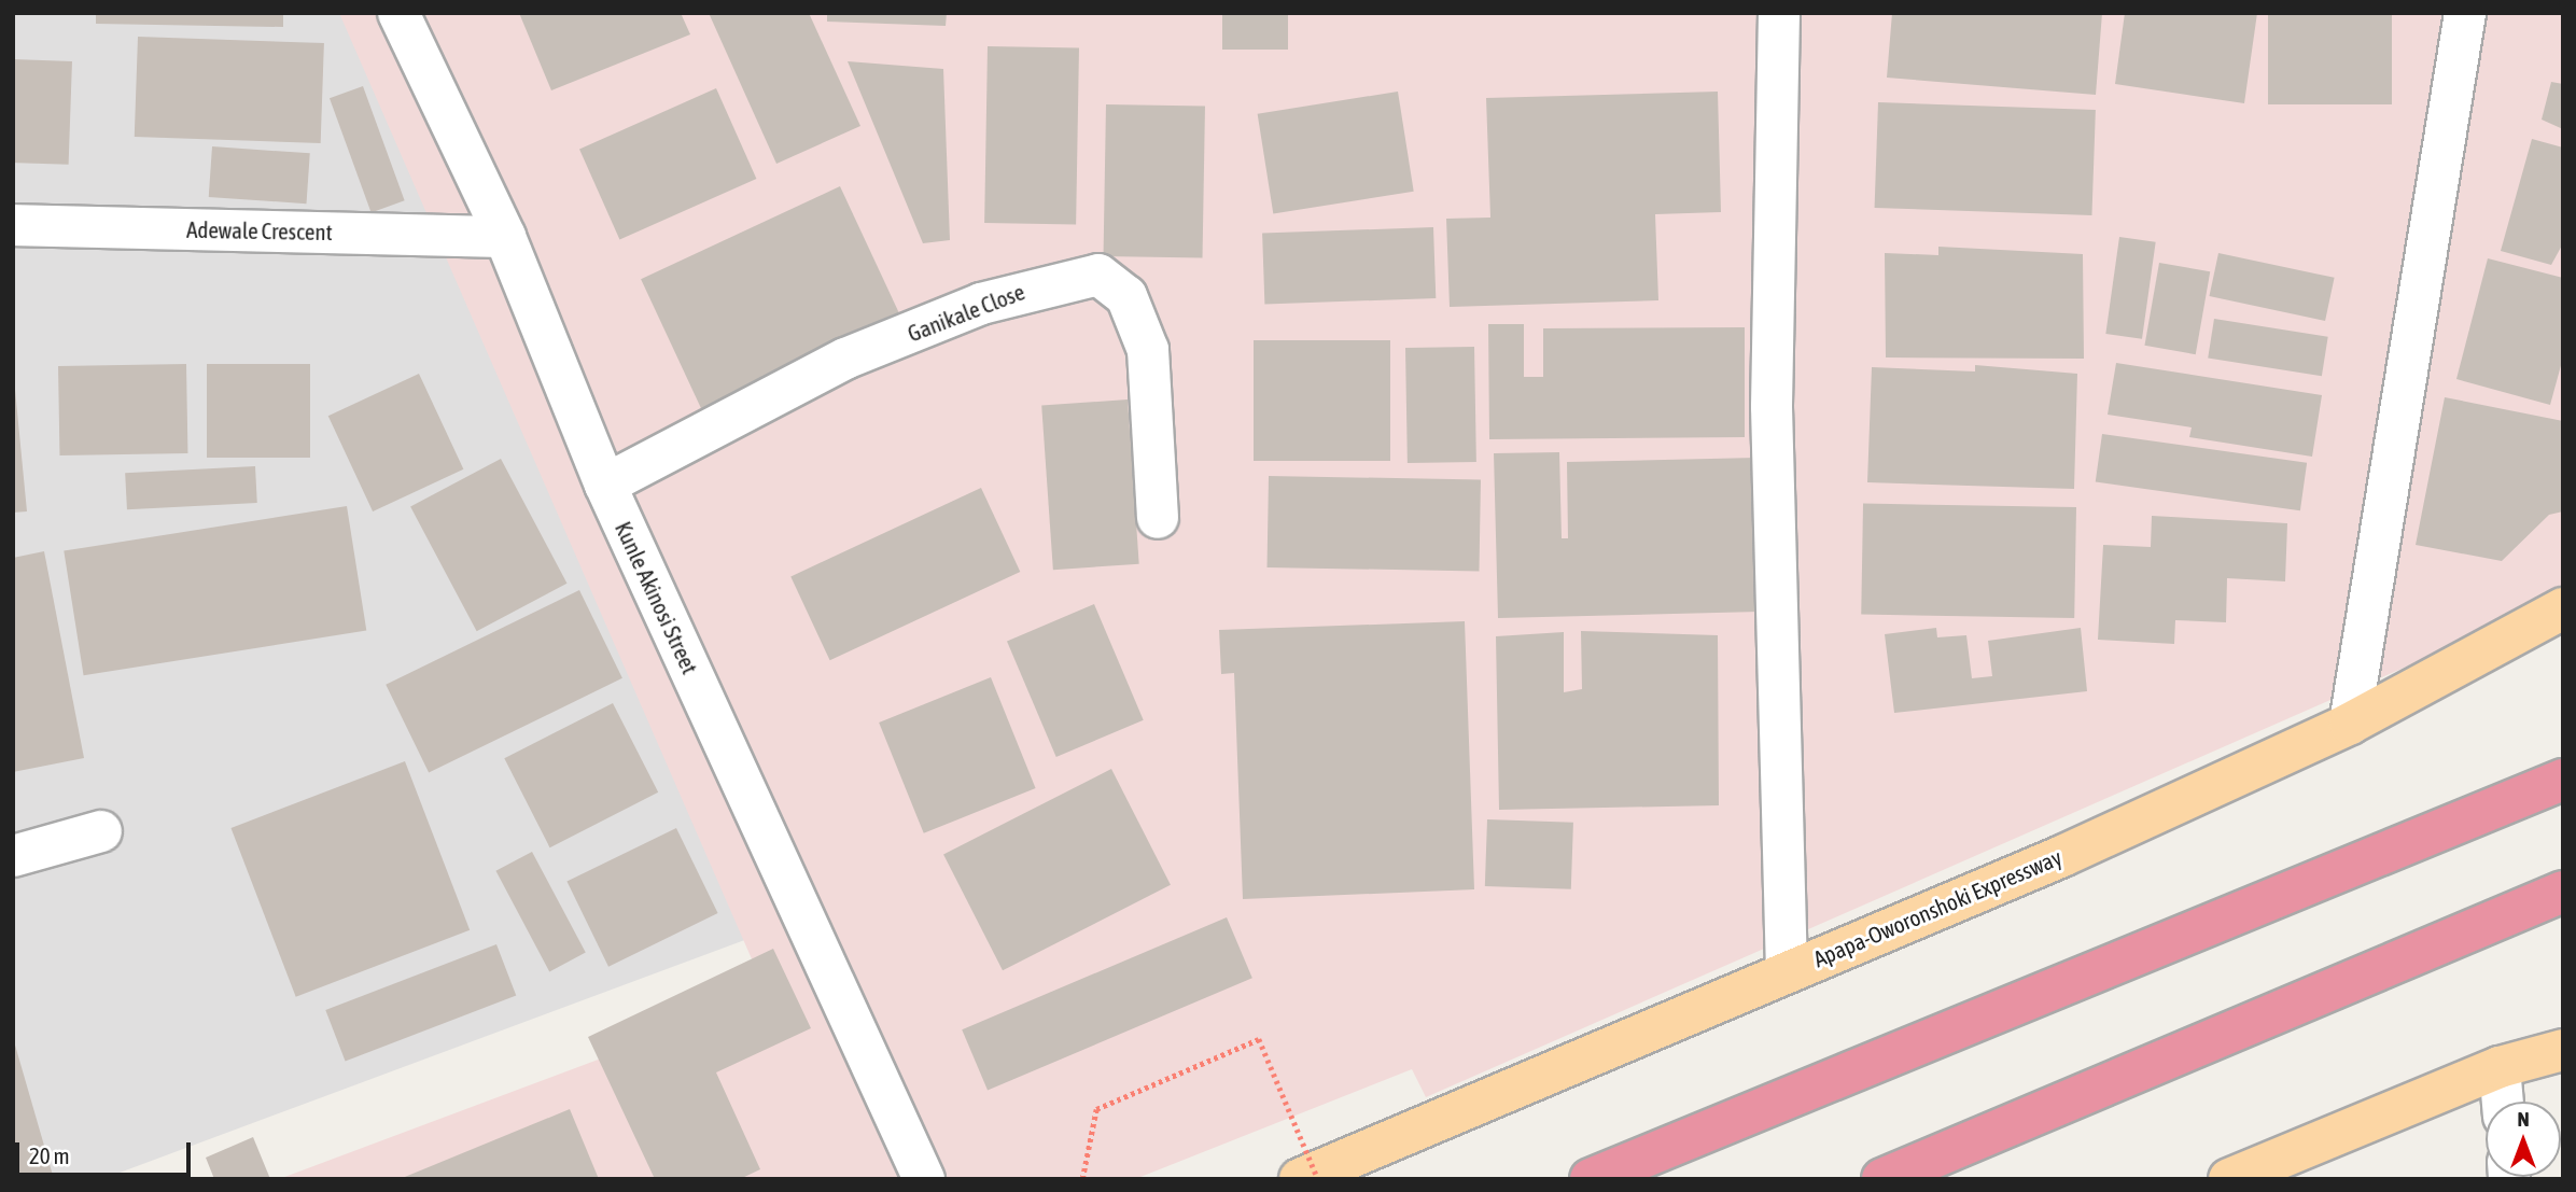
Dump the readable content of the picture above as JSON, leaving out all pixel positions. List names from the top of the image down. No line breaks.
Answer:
{"streets":{"main road":["Apapa-Oworonshoki Expressway"],"street":["Adewale Crescent","Ganikale Close","Kunle Akinosi Street"]},"crossings":[["Adewale Crescent","Kunle Akinosi Street"],["Ganikale Close","Kunle Akinosi Street"]],"scale_bar":"20 m","north":"top"}
